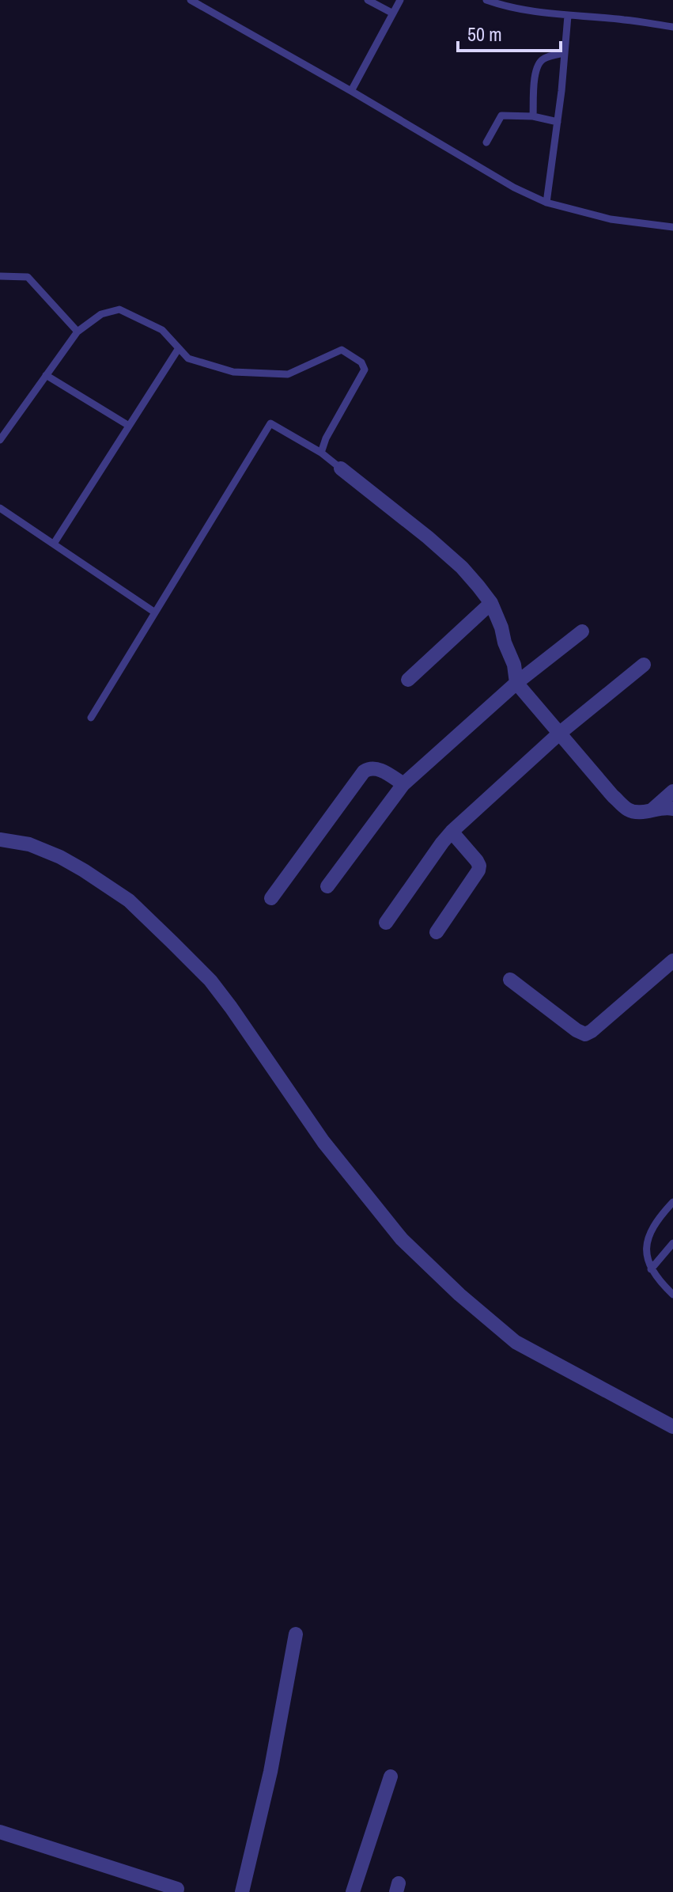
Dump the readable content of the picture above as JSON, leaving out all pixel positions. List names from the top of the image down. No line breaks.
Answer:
{"scale_bar":"50 m"}
